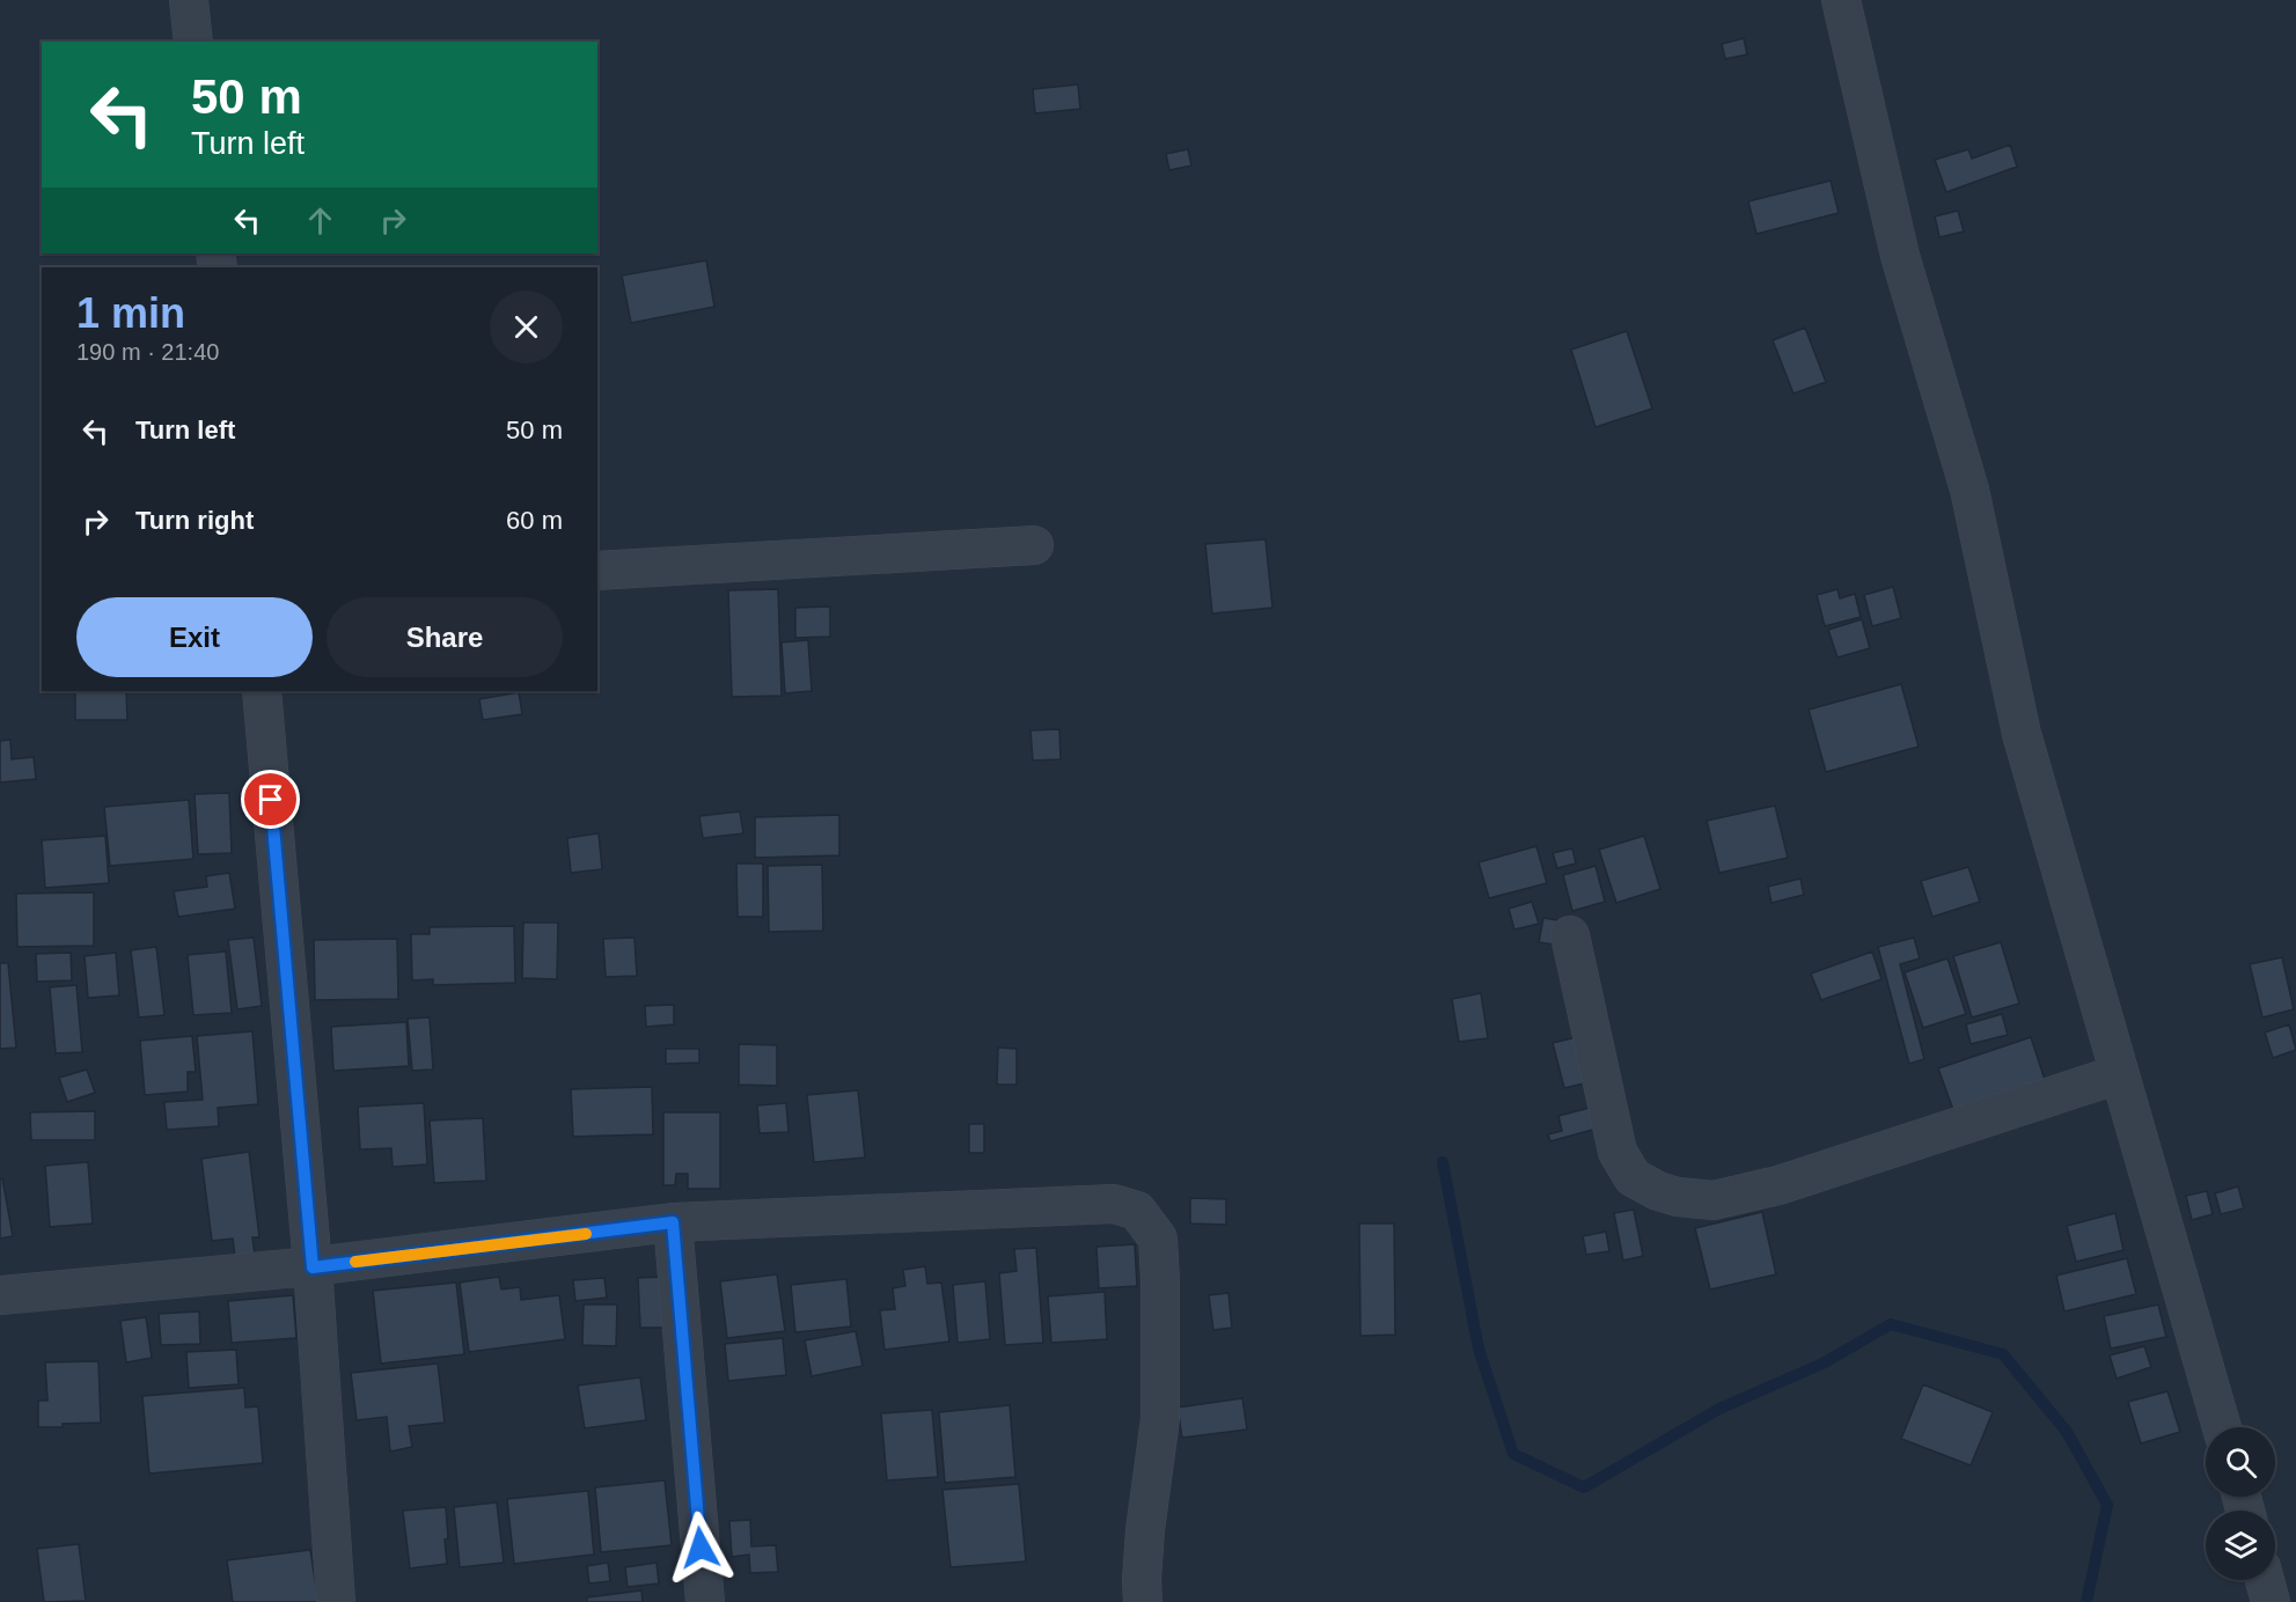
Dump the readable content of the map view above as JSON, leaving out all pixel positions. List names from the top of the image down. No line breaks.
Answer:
{"page":{"turn":["50 m","Turn left"],"heading":["1 min","190 m · 21:40"],"list":[{"name":"Turn left","value":"50 m"},{"name":"Turn right","value":"60 m"}],"buttons":["Exit","Share"]}}
